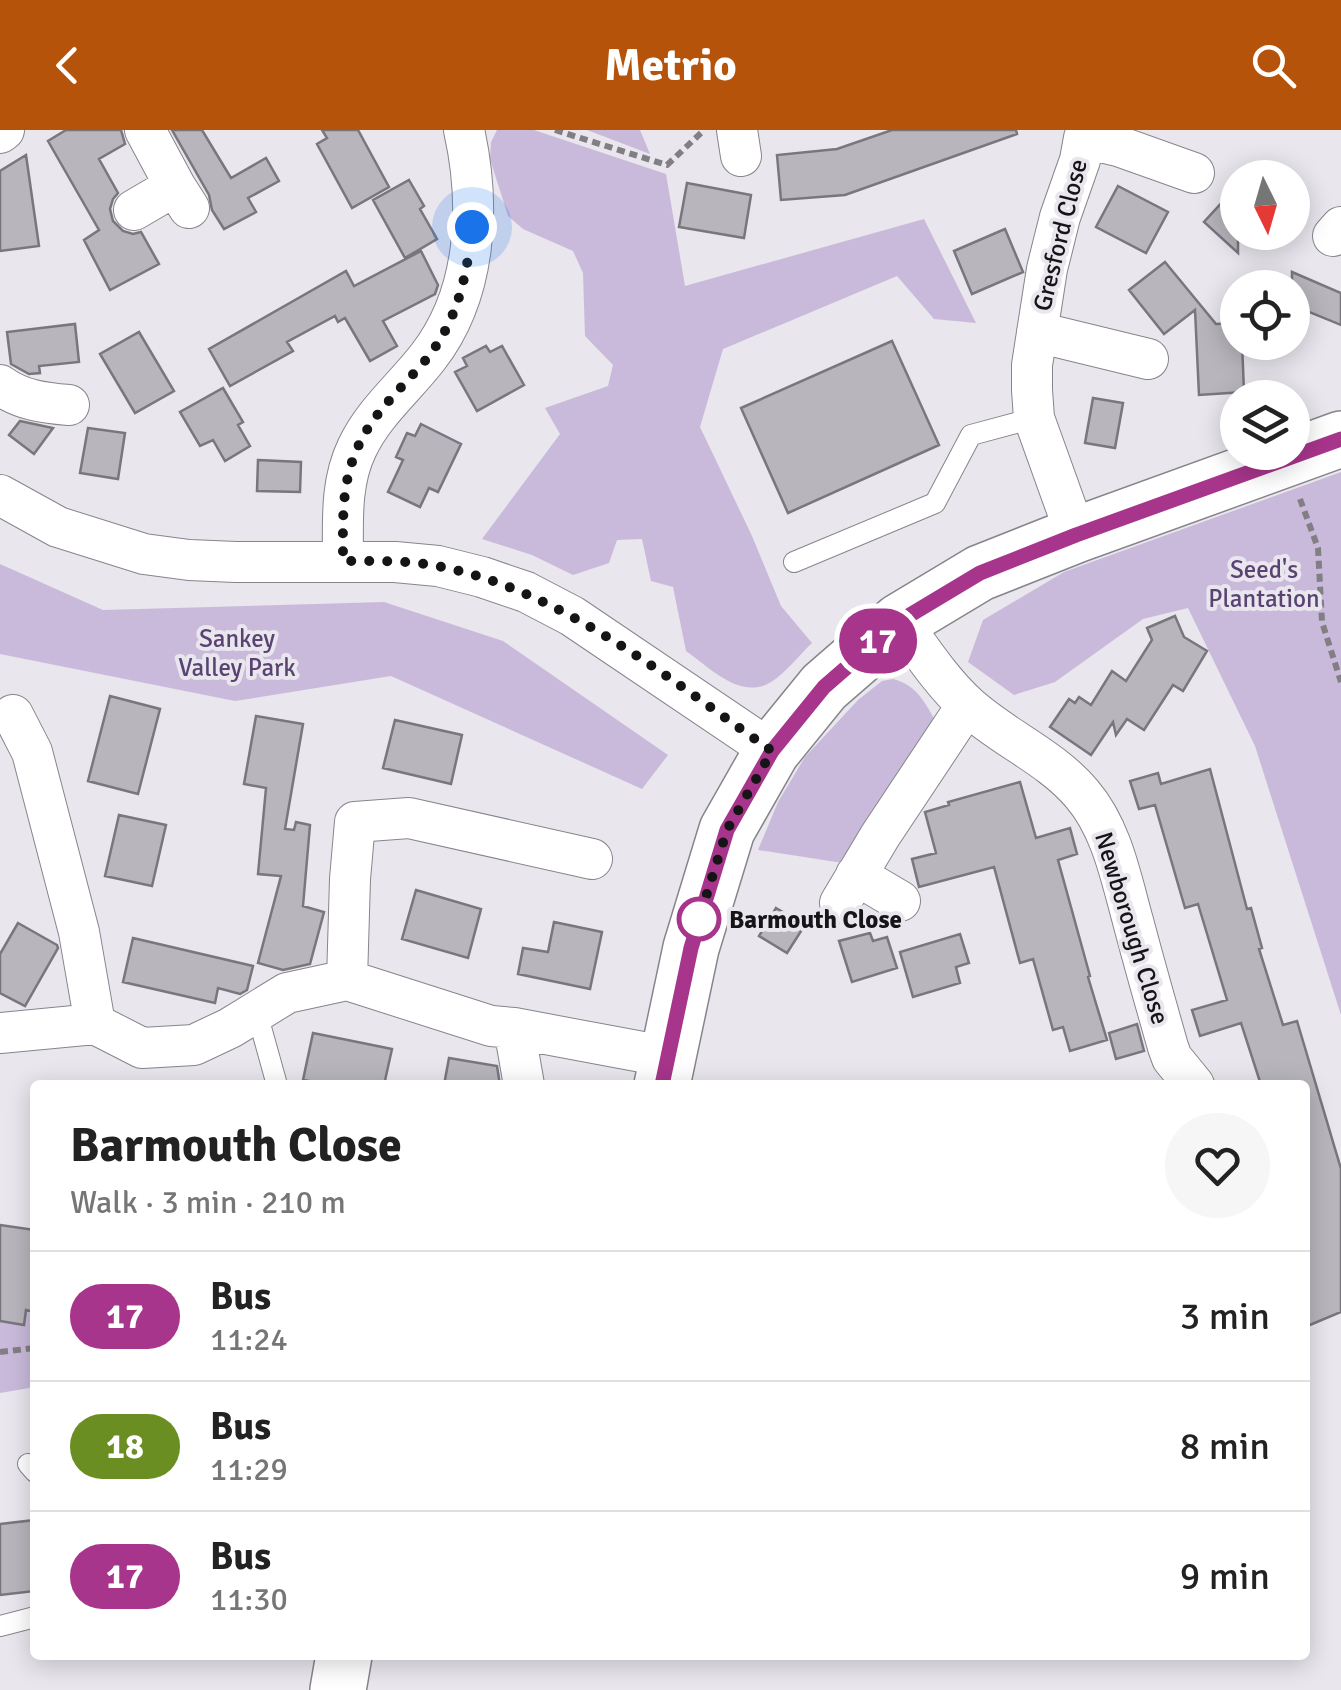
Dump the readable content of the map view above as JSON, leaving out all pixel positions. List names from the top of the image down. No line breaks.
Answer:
{"streets":{"street":["Gresford Close","Newborough Close"]},"parks":["Seed's Plantation","Sankey Valley Park"],"places":["Barmouth Close"],"lines":["bus line 17"],"north":"bottom","page":{"header":"Metrio","on_map":"17","heading":["Barmouth Close","Walk · 3 min · 210 m"],"list":[{"mark":"17","name":"Bus","note":"11:24","value":"3 min"},{"mark":"18","name":"Bus","note":"11:29","value":"8 min"},{"mark":"17","name":"Bus","note":"11:30","value":"9 min"}]}}
